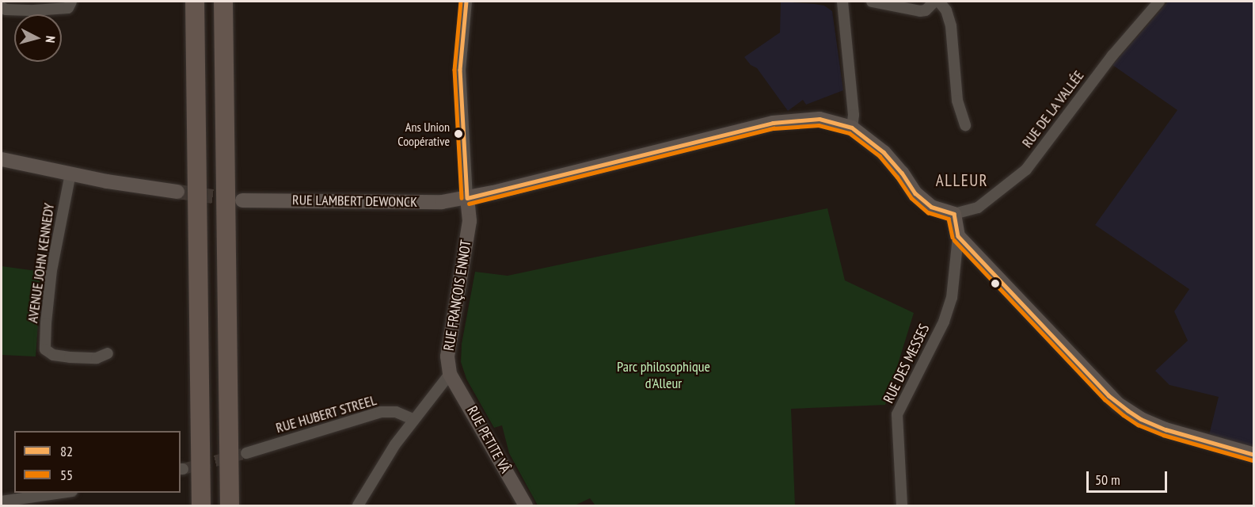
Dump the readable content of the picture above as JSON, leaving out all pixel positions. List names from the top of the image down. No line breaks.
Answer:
{"streets":{"street":["RUE DE LA VALLÉE","RUE LAMBERT DEWONCK","AVENUE JOHN KENNEDY","RUE FRANÇOIS ENNOT","RUE DES MESSES","RUE HUBERT STREEL","RUE PETITE VÂ"]},"crossings":[["RUE LAMBERT DEWONCK","RUE FRANÇOIS ENNOT"],["RUE FRANÇOIS ENNOT","RUE PETITE VÂ"]],"districts":["ALLEUR"],"parks":["Parc philosophique d'Alleur"],"places":["Ans Union Coopérative"],"lines":["transit line 82","transit line 55"],"legend":["82","55"],"scale_bar":"50 m","north":"right"}
